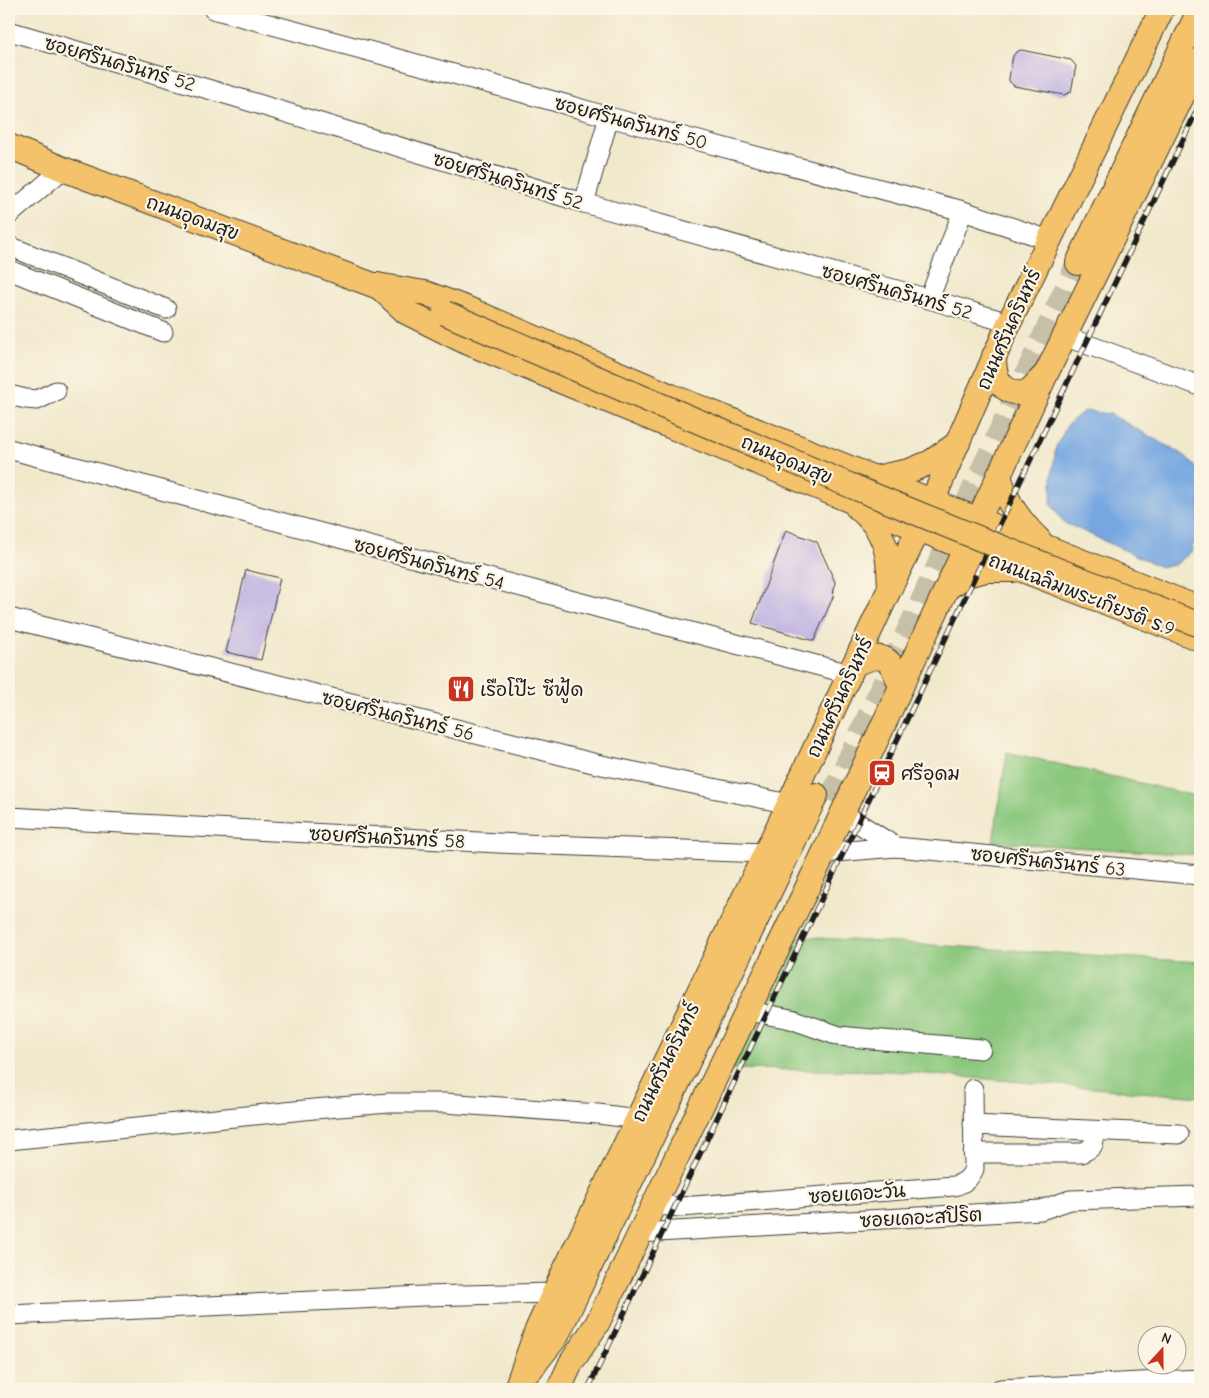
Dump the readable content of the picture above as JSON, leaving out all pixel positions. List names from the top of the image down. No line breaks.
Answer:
{"streets":{"main road":["ถนนอุดมสุข","ถนนศรีนครินทร์","ถนนเฉลิมพระเกียรติ ร.9"],"street":["ซอยศรีนครินทร์ 52","ซอยศรีนครินทร์ 50","ซอยศรีนครินทร์ 54","ซอยศรีนครินทร์ 56","ซอยศรีนครินทร์ 58","ซอยศรีนครินทร์ 63","ซอยเดอะวัน","ซอยเดอะสปิริต"]},"crossings":[["ซอยศรีนครินทร์ 52","ถนนศรีนครินทร์"],["ซอยศรีนครินทร์ 50","ถนนศรีนครินทร์"],["ถนนอุดมสุข","ถนนศรีนครินทร์"],["ถนนอุดมสุข","ถนนเฉลิมพระเกียรติ ร.9"],["ถนนศรีนครินทร์","ซอยศรีนครินทร์ 54"],["ถนนศรีนครินทร์","ถนนเฉลิมพระเกียรติ ร.9"],["ถนนศรีนครินทร์","ซอยศรีนครินทร์ 56"],["ถนนศรีนครินทร์","ซอยศรีนครินทร์ 58"],["ถนนศรีนครินทร์","ซอยศรีนครินทร์ 63"],["ถนนศรีนครินทร์","ซอยเดอะวัน"],["ถนนศรีนครินทร์","ซอยเดอะสปิริต"]],"places":{"restaurant":["เรือโป๊ะ ซีฟู้ด"],"station":["ศรีอุดม"]},"north":"top"}
